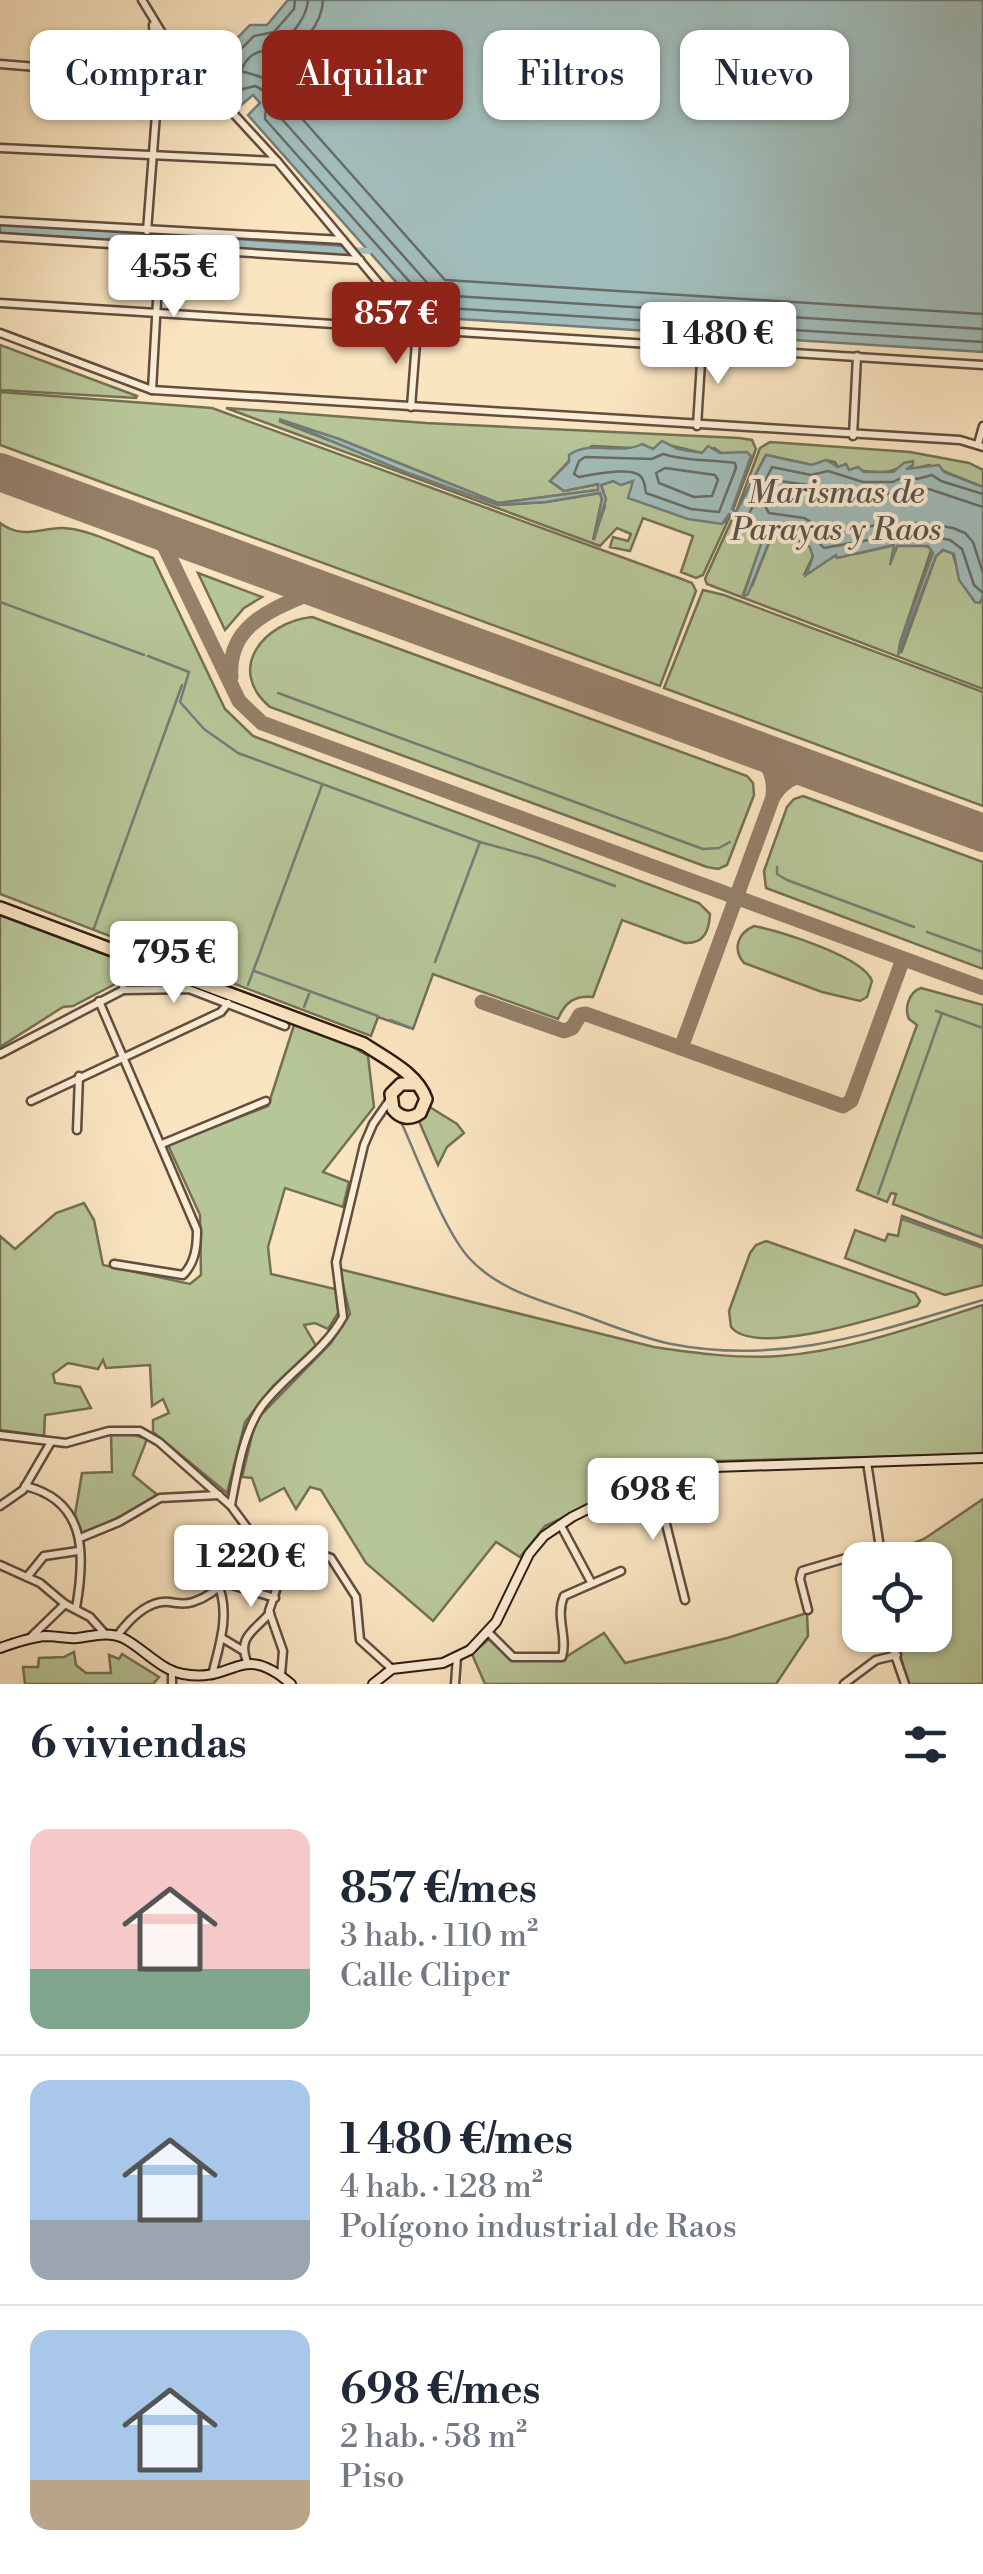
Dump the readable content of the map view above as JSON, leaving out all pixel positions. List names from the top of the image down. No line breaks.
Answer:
{"water":["Marismas de Parayas y Raos"],"page":{"chip":["Comprar","Alquilar","Filtros","Nuevo"],"price":["455 €","857 €","1 480 €","795 €","698 €","1 220 €"],"heading":"6 viviendas","list":[{"name":"857 €/mes","note":"3 hab. · 110 m² · Calle Cliper"},{"name":"1 480 €/mes","note":"4 hab. · 128 m² · Polígono industrial de Raos"},{"name":"698 €/mes","note":"2 hab. · 58 m² · Piso"}]}}
